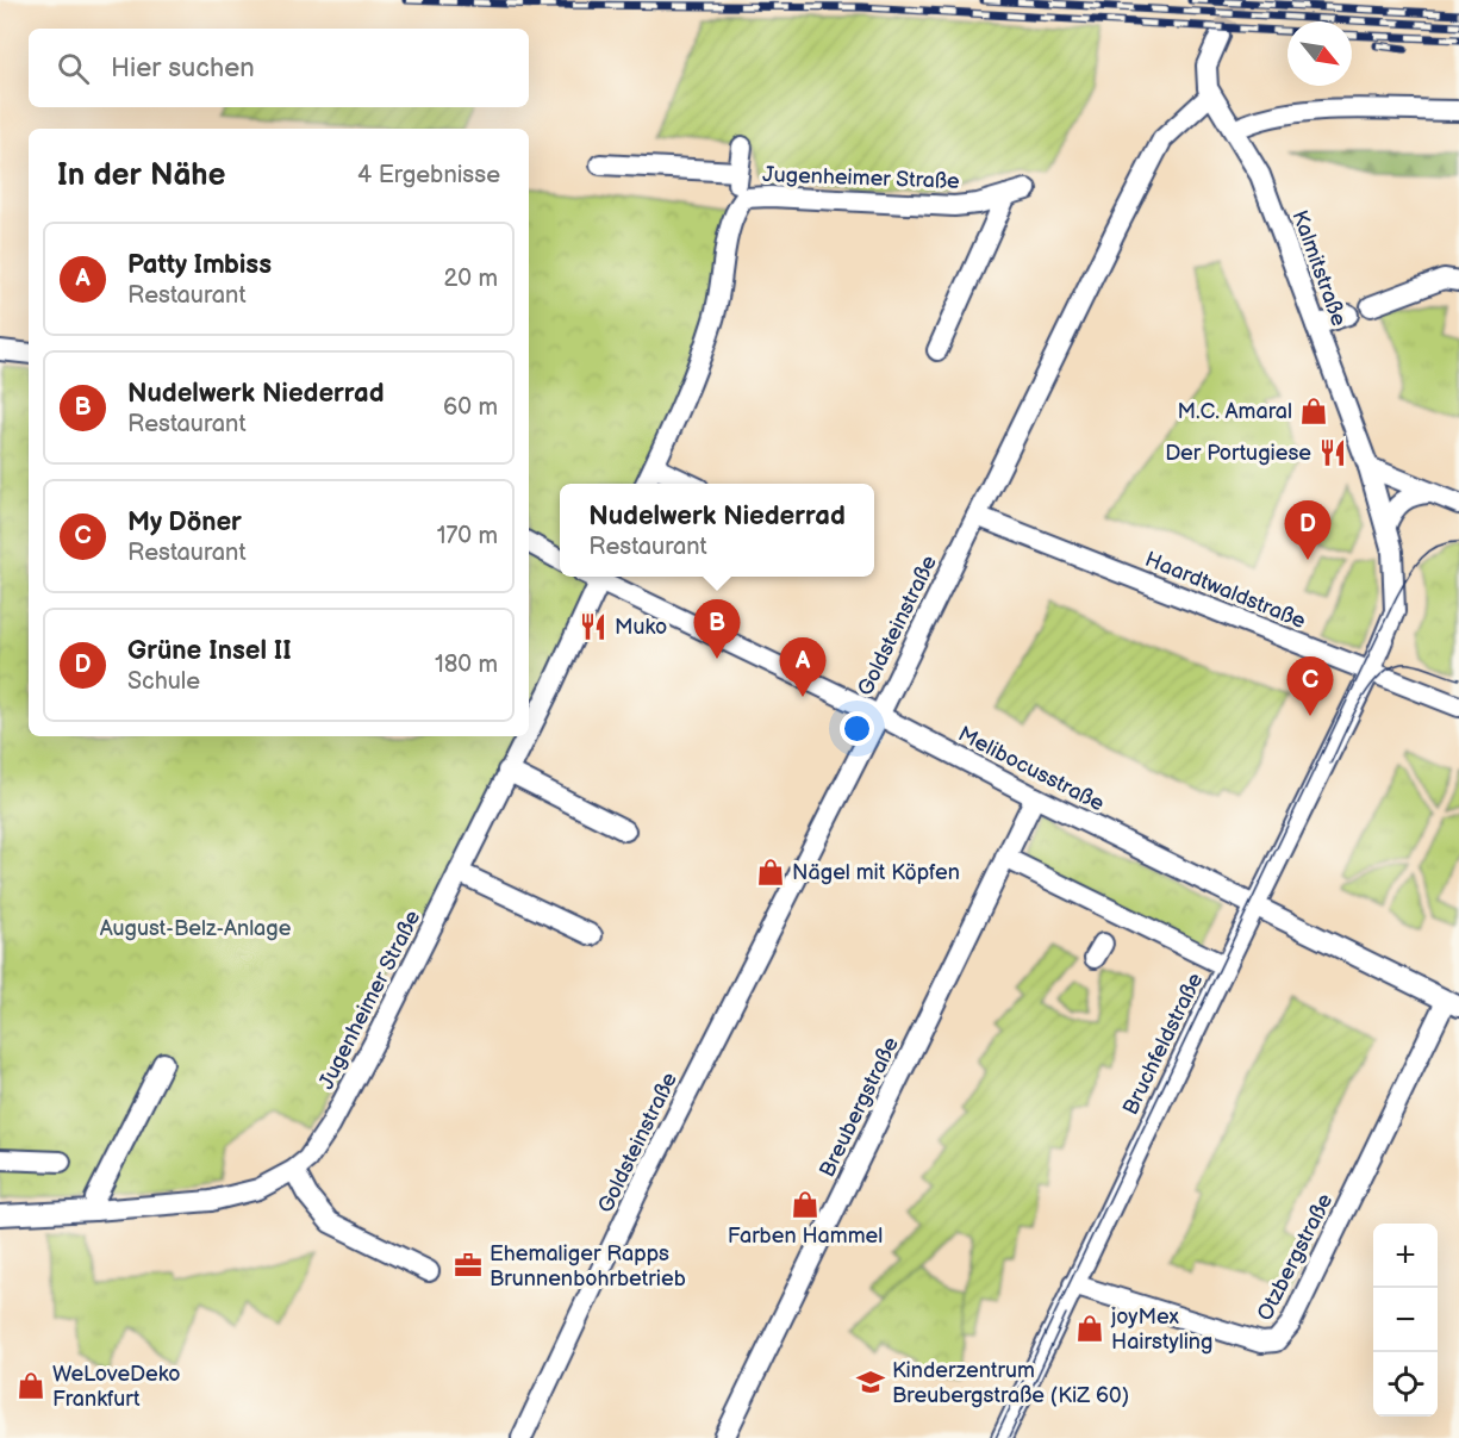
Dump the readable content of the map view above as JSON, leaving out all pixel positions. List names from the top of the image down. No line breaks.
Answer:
{"streets":{"street":["Jugenheimer Straße","Kalmitstraße","Haardtwaldstraße","Goldsteinstraße","Melibocusstraße","Bruchfeldstraße","Breubergstraße","Otzbergstraße"]},"crossings":[["Kalmitstraße","Goldsteinstraße"],["Kalmitstraße","Bruchfeldstraße"],["Haardtwaldstraße","Goldsteinstraße"],["Haardtwaldstraße","Bruchfeldstraße"],["Goldsteinstraße","Melibocusstraße"],["Melibocusstraße","Bruchfeldstraße"],["Melibocusstraße","Breubergstraße"],["Melibocusstraße","Otzbergstraße"],["Bruchfeldstraße","Otzbergstraße"]],"parks":["August-Belz-Anlage"],"places":{"shop":["M.C. Amaral","Nägel mit Köpfen","Farben Hammel","joyMex Hairstyling","WeLoveDeko Frankfurt"],"restaurant":["Der Portugiese","Muko"],"office":["Ehemaliger Rapps Brunnenbohrbetrieb"],"school or university":["Kinderzentrum Breubergstraße (KiZ 60)"]},"north":"bottom right","page":{"search":"Hier suchen","heading":["In der Nähe","4 Ergebnisse"],"list":[{"mark":"A","name":"Patty Imbiss","note":"Restaurant","value":"20 m"},{"mark":"B","name":"Nudelwerk Niederrad","note":"Restaurant","value":"60 m"},{"mark":"C","name":"My Döner","note":"Restaurant","value":"170 m"},{"mark":"D","name":"Grüne Insel II","note":"Schule","value":"180 m"}],"popup":["Nudelwerk Niederrad","Restaurant"],"pins":["D","B","A","C"],"map_buttons":["+","−"]}}
